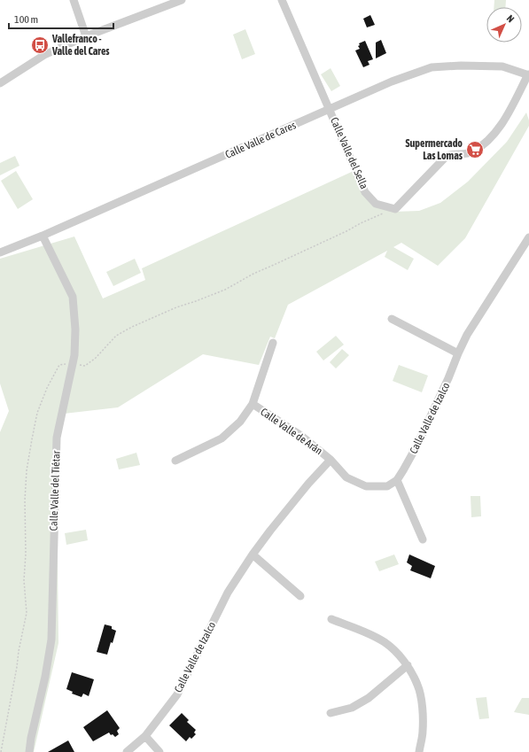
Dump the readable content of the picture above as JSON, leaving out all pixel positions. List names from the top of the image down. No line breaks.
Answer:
{"streets":{"street":["Calle Valle de Cares","Calle Valle del Sella","Calle Valle de Izalco","Calle Valle de Arán","Calle Valle del Tiétar"]},"crossings":[["Calle Valle de Cares","Calle Valle del Sella"],["Calle Valle de Cares","Calle Valle del Tiétar"],["Calle Valle de Izalco","Calle Valle de Arán"]],"places":{"bus stop":["Vallefranco - Valle del Cares"],"supermarket":["Supermercado Las Lomas"]},"scale_bar":"100 m","north":"top right"}
